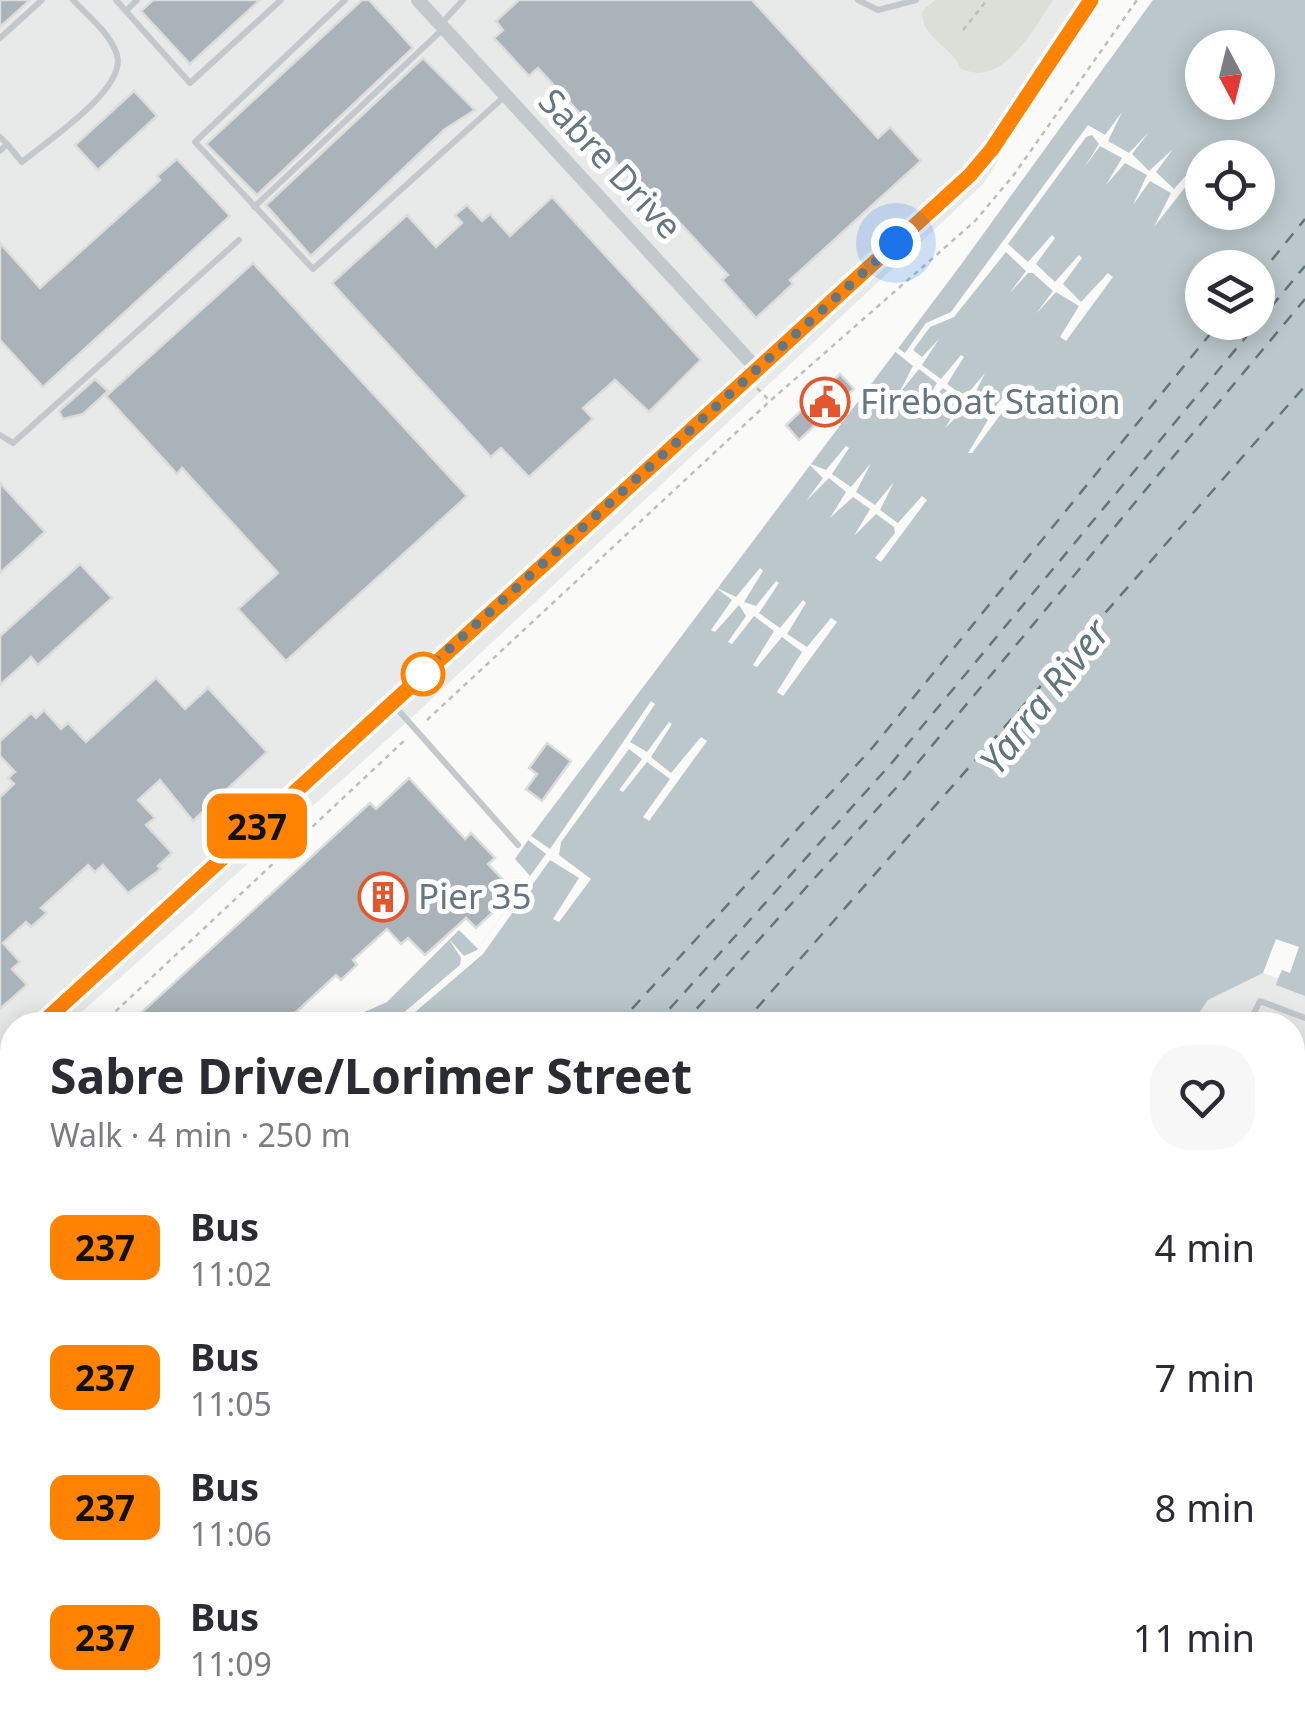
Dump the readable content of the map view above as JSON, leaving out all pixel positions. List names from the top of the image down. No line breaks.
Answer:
{"streets":{"street":["Sabre Drive"]},"water":["Yarra River"],"places":{"public building":["Fireboat Station"],"building":["Pier 35"]},"lines":["bus line 237"],"north":"bottom","page":{"on_map":"237","heading":["Sabre Drive/Lorimer Street","Walk · 4 min · 250 m"],"list":[{"mark":"237","name":"Bus","note":"11:02","value":"4 min"},{"mark":"237","name":"Bus","note":"11:05","value":"7 min"},{"mark":"237","name":"Bus","note":"11:06","value":"8 min"},{"mark":"237","name":"Bus","note":"11:09","value":"11 min"}]}}
